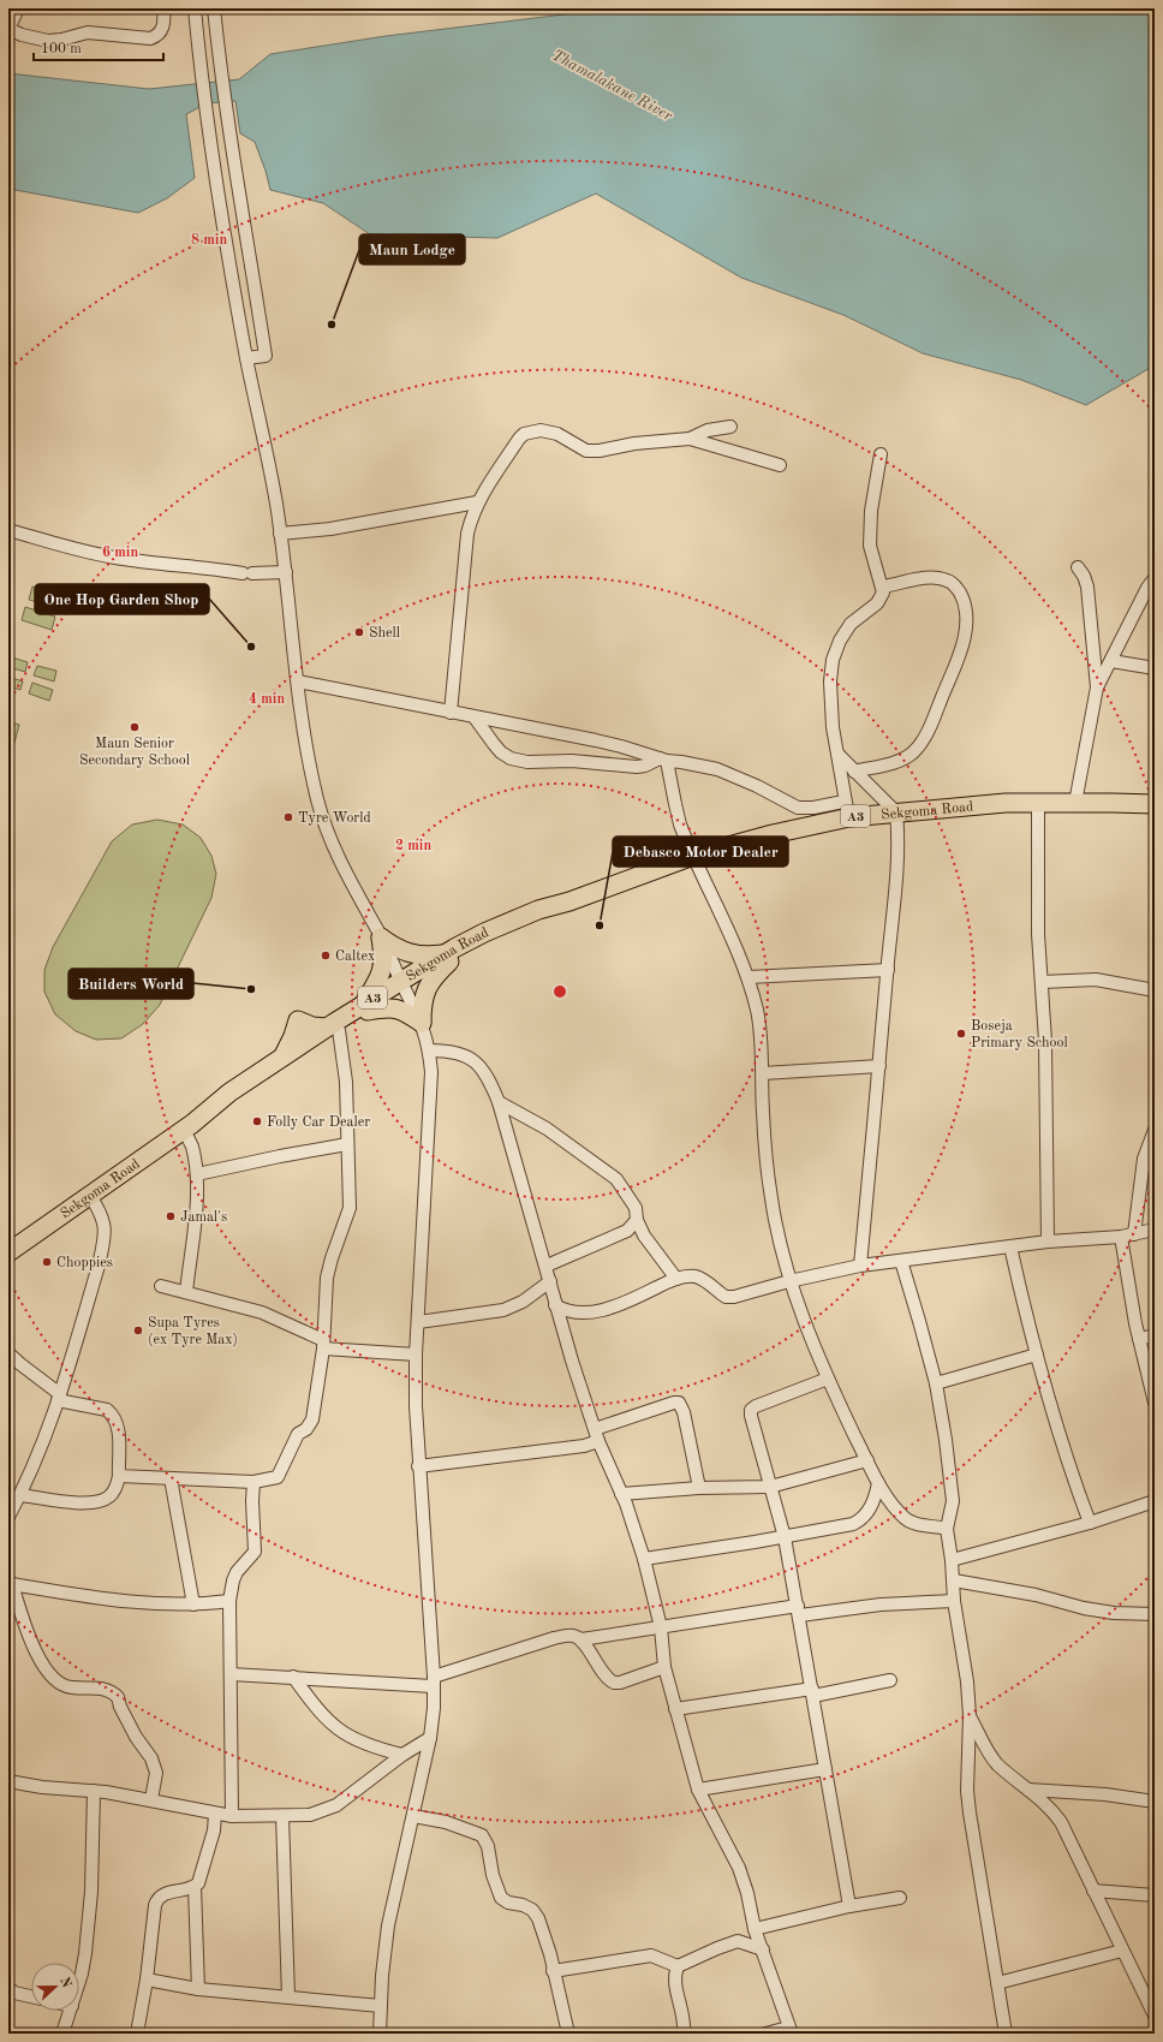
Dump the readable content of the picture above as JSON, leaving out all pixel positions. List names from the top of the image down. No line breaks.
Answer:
{"streets":{"highway":["Sekgoma Road","A3"]},"water":["Thamalakane River"],"places":["Maun Lodge","Shell","One Hop Garden Shop","Maun Senior Secondary School","Tyre World","Debasco Motor Dealer","Caltex","Builders World","Boseja Primary School","Folly Car Dealer","Jamal's","Choppies","Supa Tyres (ex Tyre Max)"],"scale_bar":"100 m","north":"right","rings":["8 min","6 min","4 min","2 min"]}
